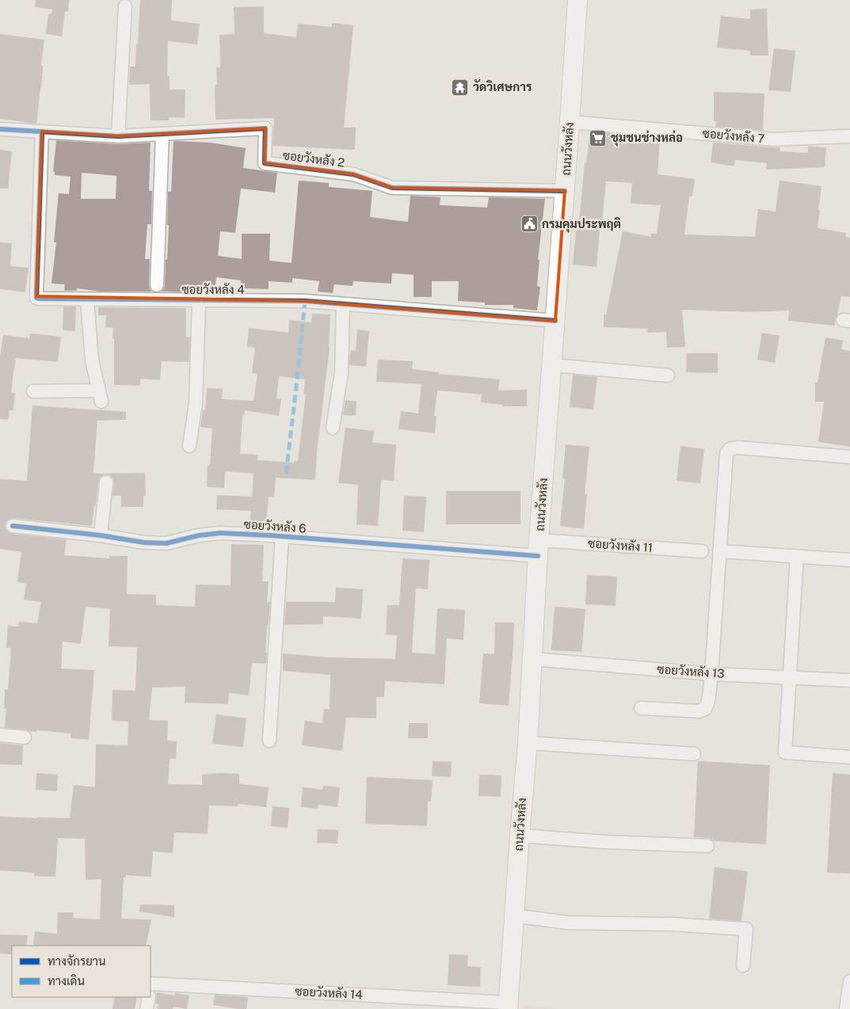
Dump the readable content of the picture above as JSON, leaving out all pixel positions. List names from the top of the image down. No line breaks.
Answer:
{"streets":{"main road":["ถนนวังหลัง"],"street":["ซอยวังหลัง 7","ซอยวังหลัง 2","ซอยวังหลัง 4","ซอยวังหลัง 6","ซอยวังหลัง 11","ซอยวังหลัง 13","ซอยวังหลัง 14"]},"crossings":[["ซอยวังหลัง 7","ถนนวังหลัง"],["ถนนวังหลัง","ซอยวังหลัง 2"],["ถนนวังหลัง","ซอยวังหลัง 4"],["ถนนวังหลัง","ซอยวังหลัง 6"],["ถนนวังหลัง","ซอยวังหลัง 11"],["ถนนวังหลัง","ซอยวังหลัง 13"],["ถนนวังหลัง","ซอยวังหลัง 14"],["ซอยวังหลัง 2","ซอยวังหลัง 4"],["ซอยวังหลัง 6","ซอยวังหลัง 11"]],"places":{"temple":["วัดวิเศษการ"],"supermarket":["ชุมชนช่างหล่อ"],"public building":["กรมคุมประพฤติ"]},"legend":["ทางจักรยาน","ทางเดิน"]}
